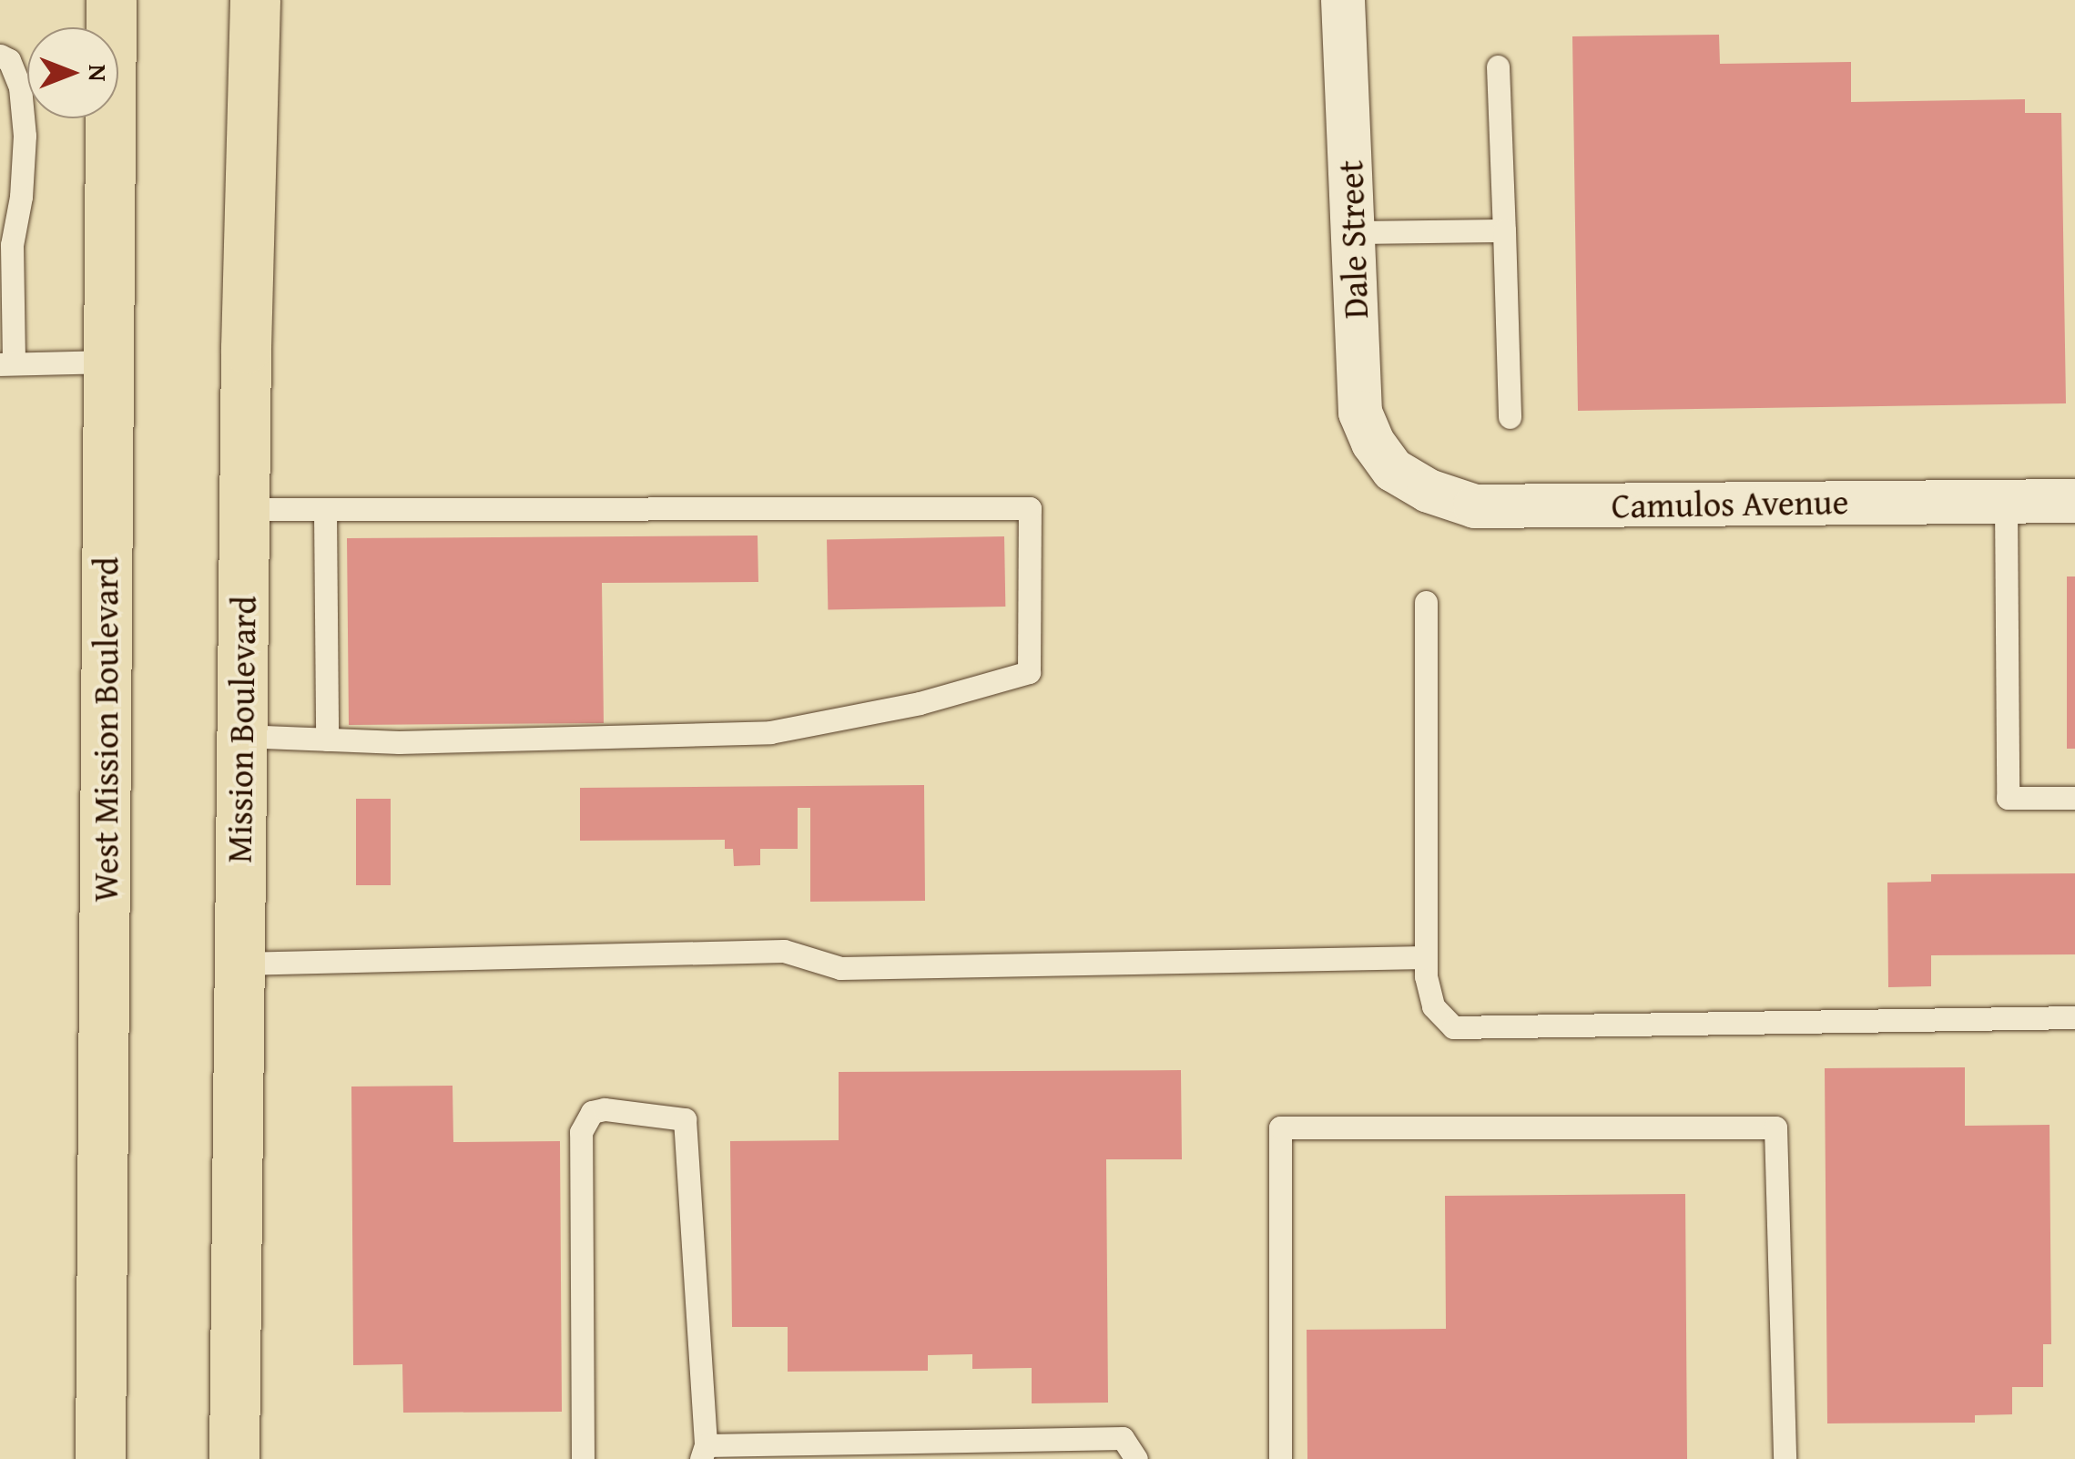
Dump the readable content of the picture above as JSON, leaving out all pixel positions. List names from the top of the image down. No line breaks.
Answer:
{"streets":{"main road":["West Mission Boulevard","Mission Boulevard"],"street":["Dale Street","Camulos Avenue"]},"crossings":[["Dale Street","Camulos Avenue"]],"north":"right"}
